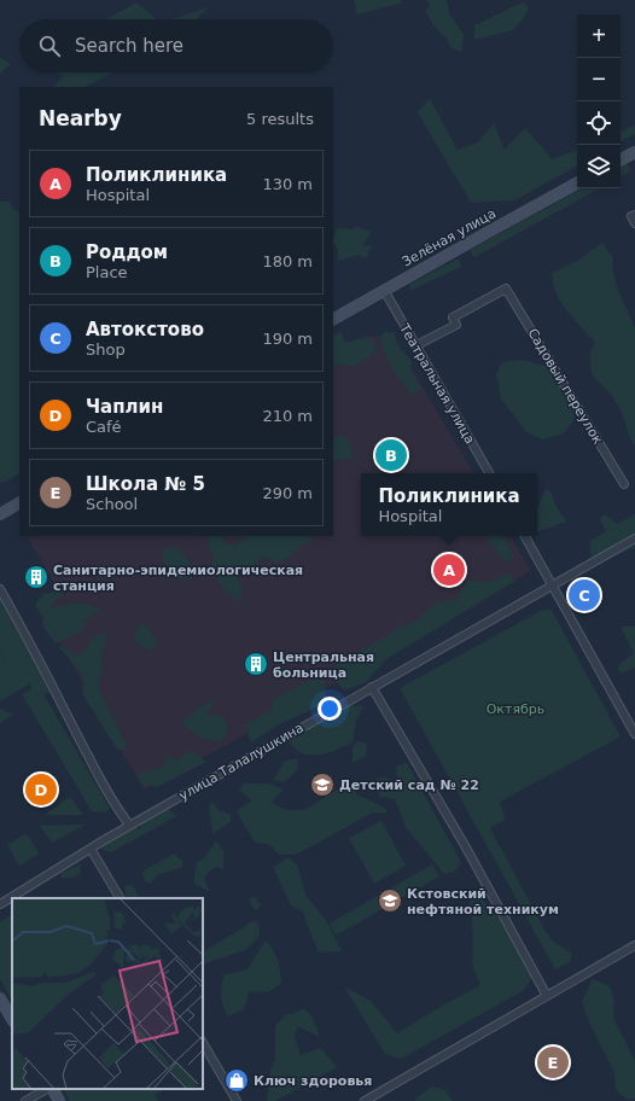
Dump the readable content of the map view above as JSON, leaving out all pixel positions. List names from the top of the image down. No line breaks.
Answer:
{"streets":{"main road":["Зелёная улица"],"street":["Театральная улица","Садовый переулок","улица Талалушкина"]},"crossings":[["Зелёная улица","Театральная улица"],["Театральная улица","Садовый переулок"]],"parks":["Октябрь"],"places":{"building":["Санитарно-эпидемиологическая станция","Центральная больница"],"school or university":["Детский сад № 22","Кстовский нефтяной техникум"],"shop":["Ключ здоровья"]},"page":{"map_buttons":["+","−"],"search":"Search here","heading":["Nearby","5 results"],"list":[{"mark":"A","name":"Поликлиника","note":"Hospital","value":"130 m"},{"mark":"B","name":"Роддом","note":"Place","value":"180 m"},{"mark":"C","name":"Автокстово","note":"Shop","value":"190 m"},{"mark":"D","name":"Чаплин","note":"Café","value":"210 m"},{"mark":"E","name":"Школа № 5","note":"School","value":"290 m"}],"pins":["B","A","C","D","E"],"popup":["Поликлиника","Hospital"]}}
